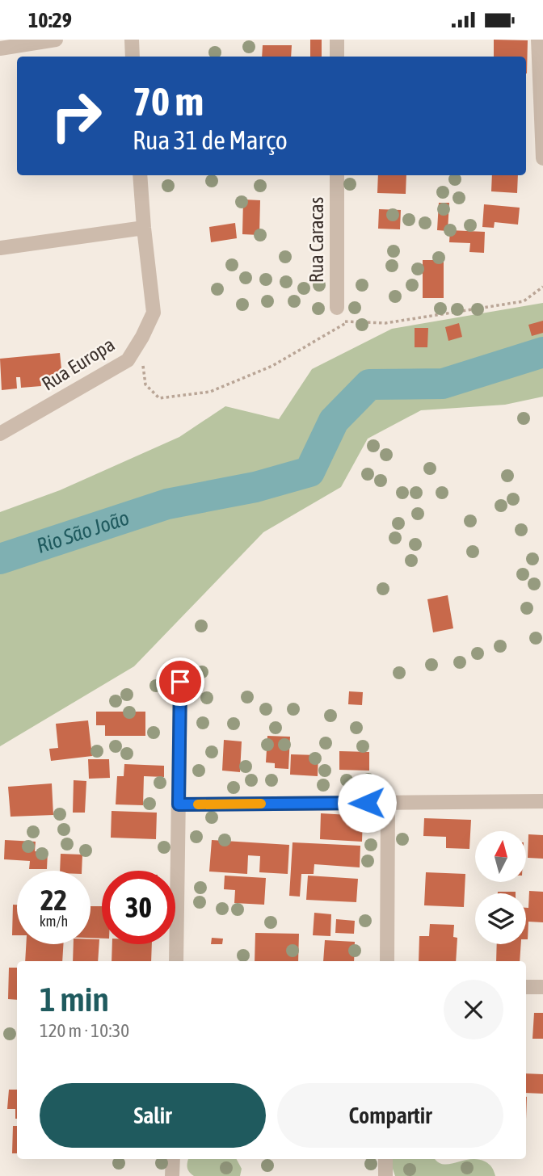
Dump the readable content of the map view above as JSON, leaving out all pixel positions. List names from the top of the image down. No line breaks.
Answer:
{"streets":{"street":["Rua Caracas","Rua Europa"]},"water":["Rio São João"],"north":"top","page":{"status":"10:29","turn":["70 m","Rua 31 de Março"],"speed":"22 km/h","limit":"30","heading":["1 min","120 m · 10:30"],"buttons":["Salir","Compartir"]}}
